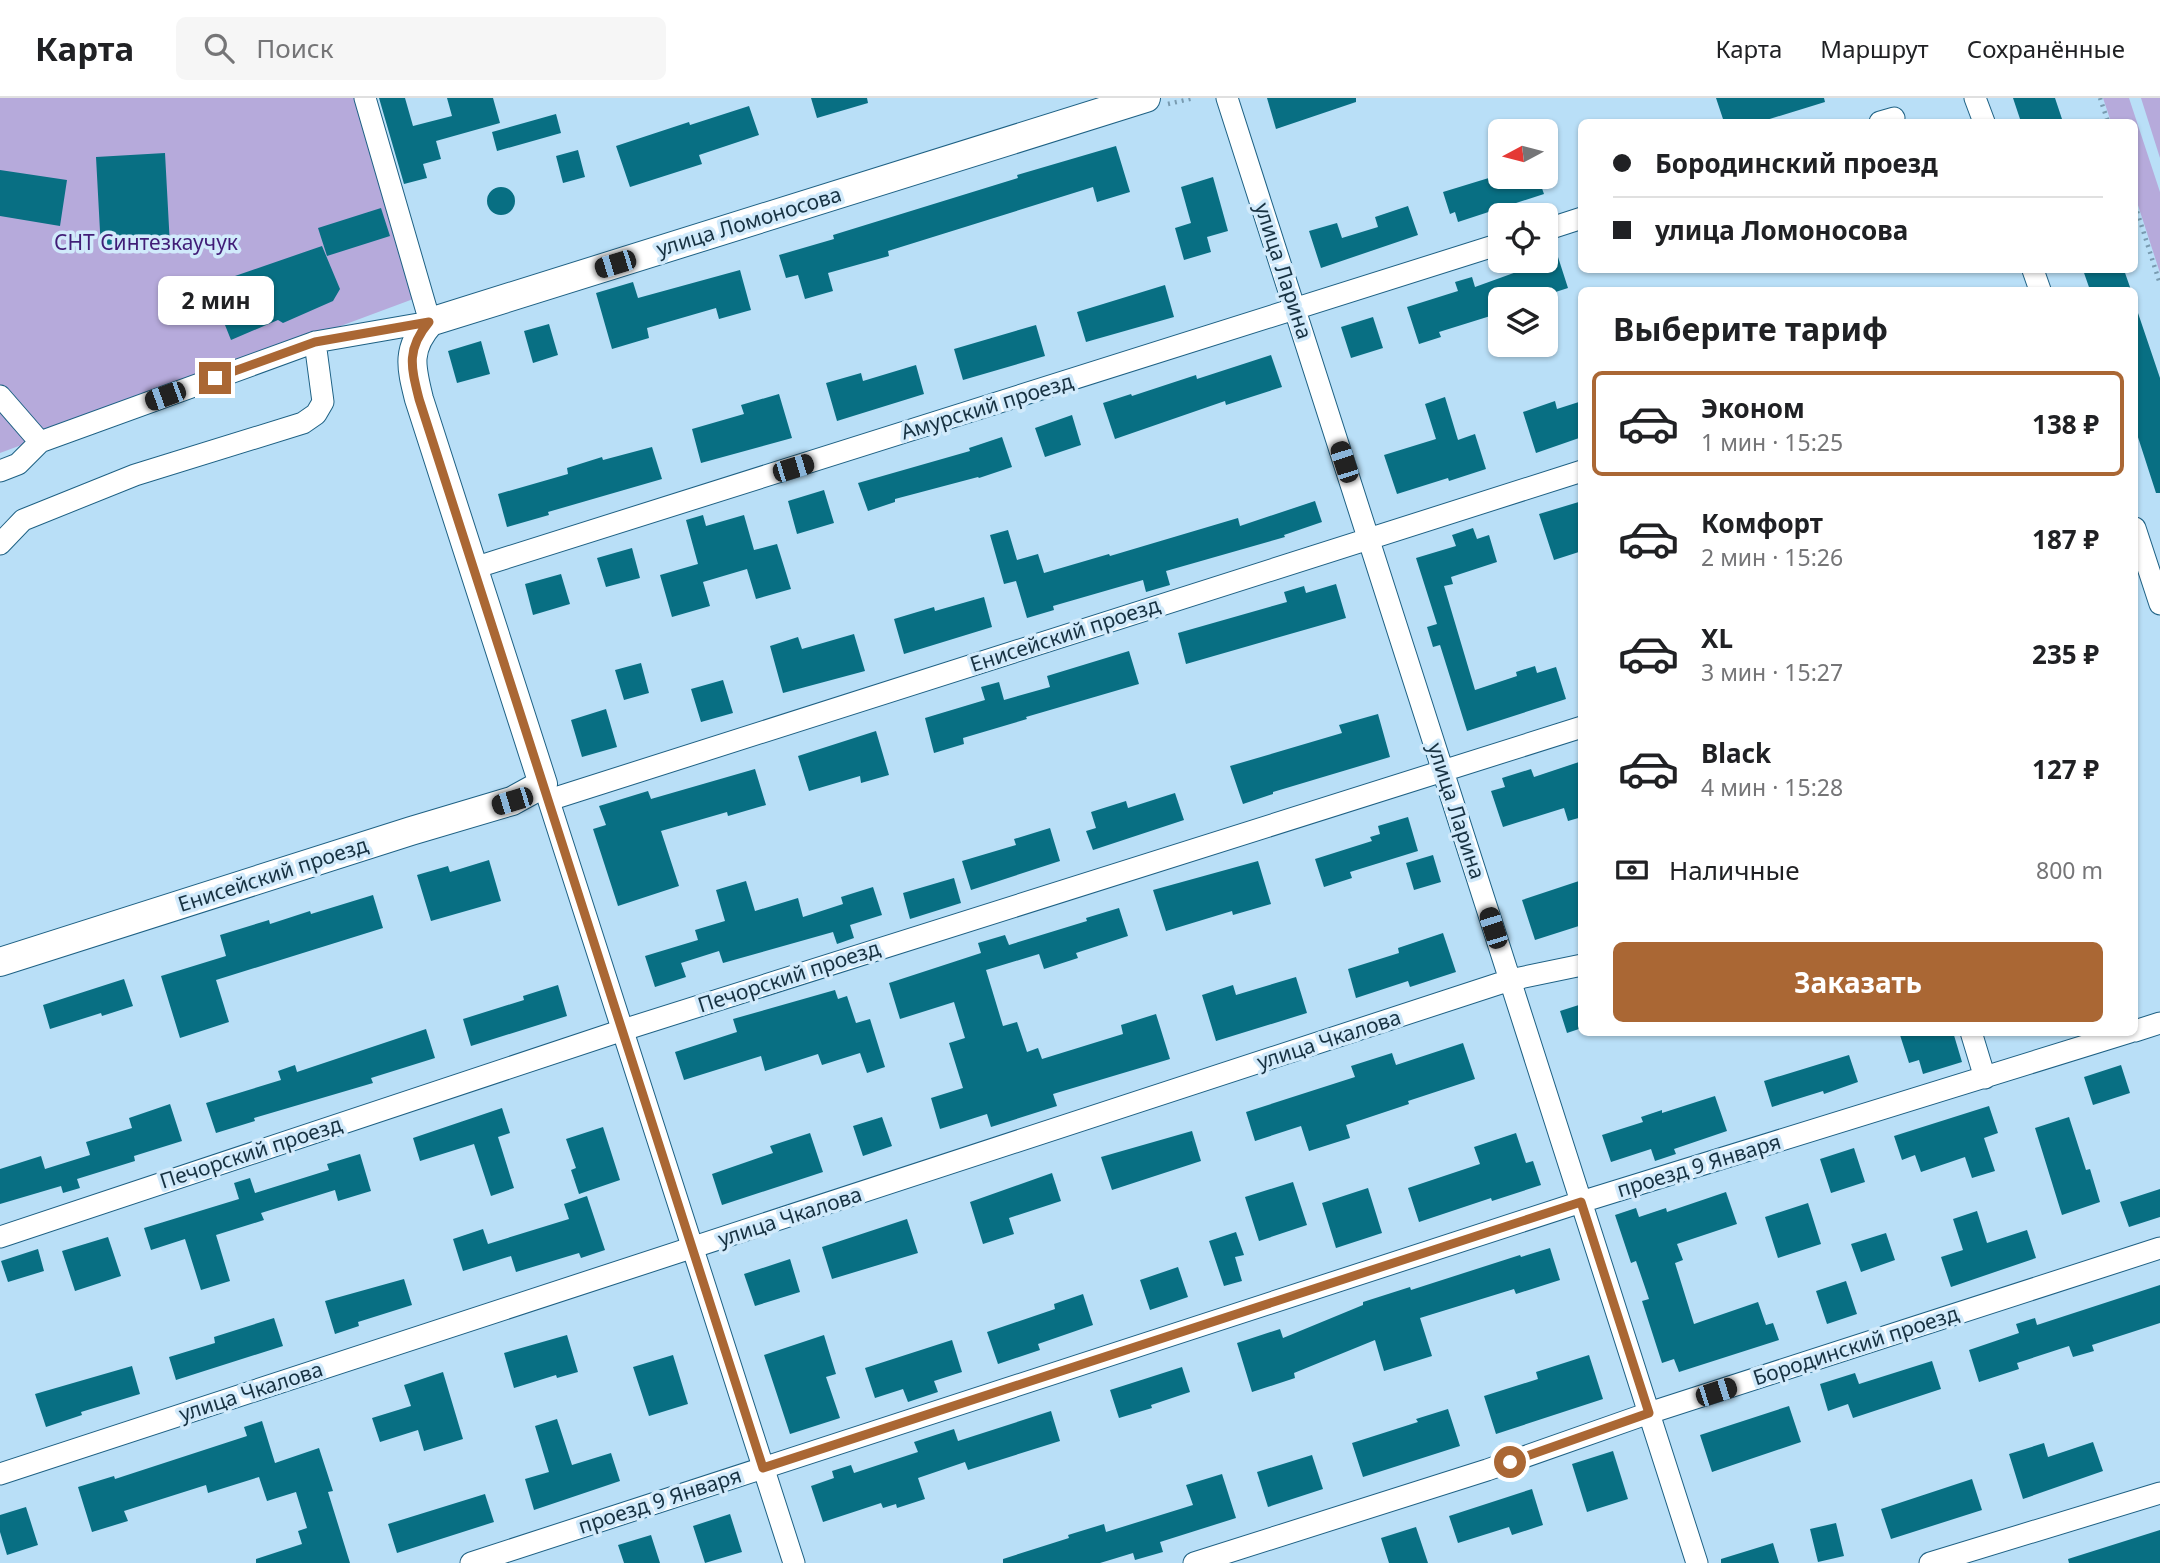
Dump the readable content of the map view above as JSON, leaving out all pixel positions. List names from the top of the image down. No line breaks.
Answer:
{"streets":{"main road":["улица Ломоносова","Енисейский проезд"],"street":["улица Ларина","Амурский проезд","Печорский проезд","улица Чкалова","проезд 9 Января","Бородинский проезд"]},"crossings":[["улица Ларина","Амурский проезд"],["улица Ларина","Енисейский проезд"],["улица Ларина","Печорский проезд"],["улица Ларина","улица Чкалова"],["улица Ларина","проезд 9 Января"],["улица Ларина","Бородинский проезд"]],"parks":["СНТ Синтезкаучук"],"north":"left","page":{"header":"Карта","search":"Поиск","nav":["Карта","Маршрут","Сохранённые"],"banner":["Бородинский проезд","улица Ломоносова"],"bubble":"2 мин","heading":"Выберите тариф","list":[{"name":"Эконом","note":"1 мин · 15:25","value":"138 ₽"},{"name":"Комфорт","note":"2 мин · 15:26","value":"187 ₽"},{"name":"XL","note":"3 мин · 15:27","value":"235 ₽"},{"name":"Black","note":"4 мин · 15:28","value":"127 ₽"}],"pay":["Наличные","800 m"],"buttons":"Заказать"}}
